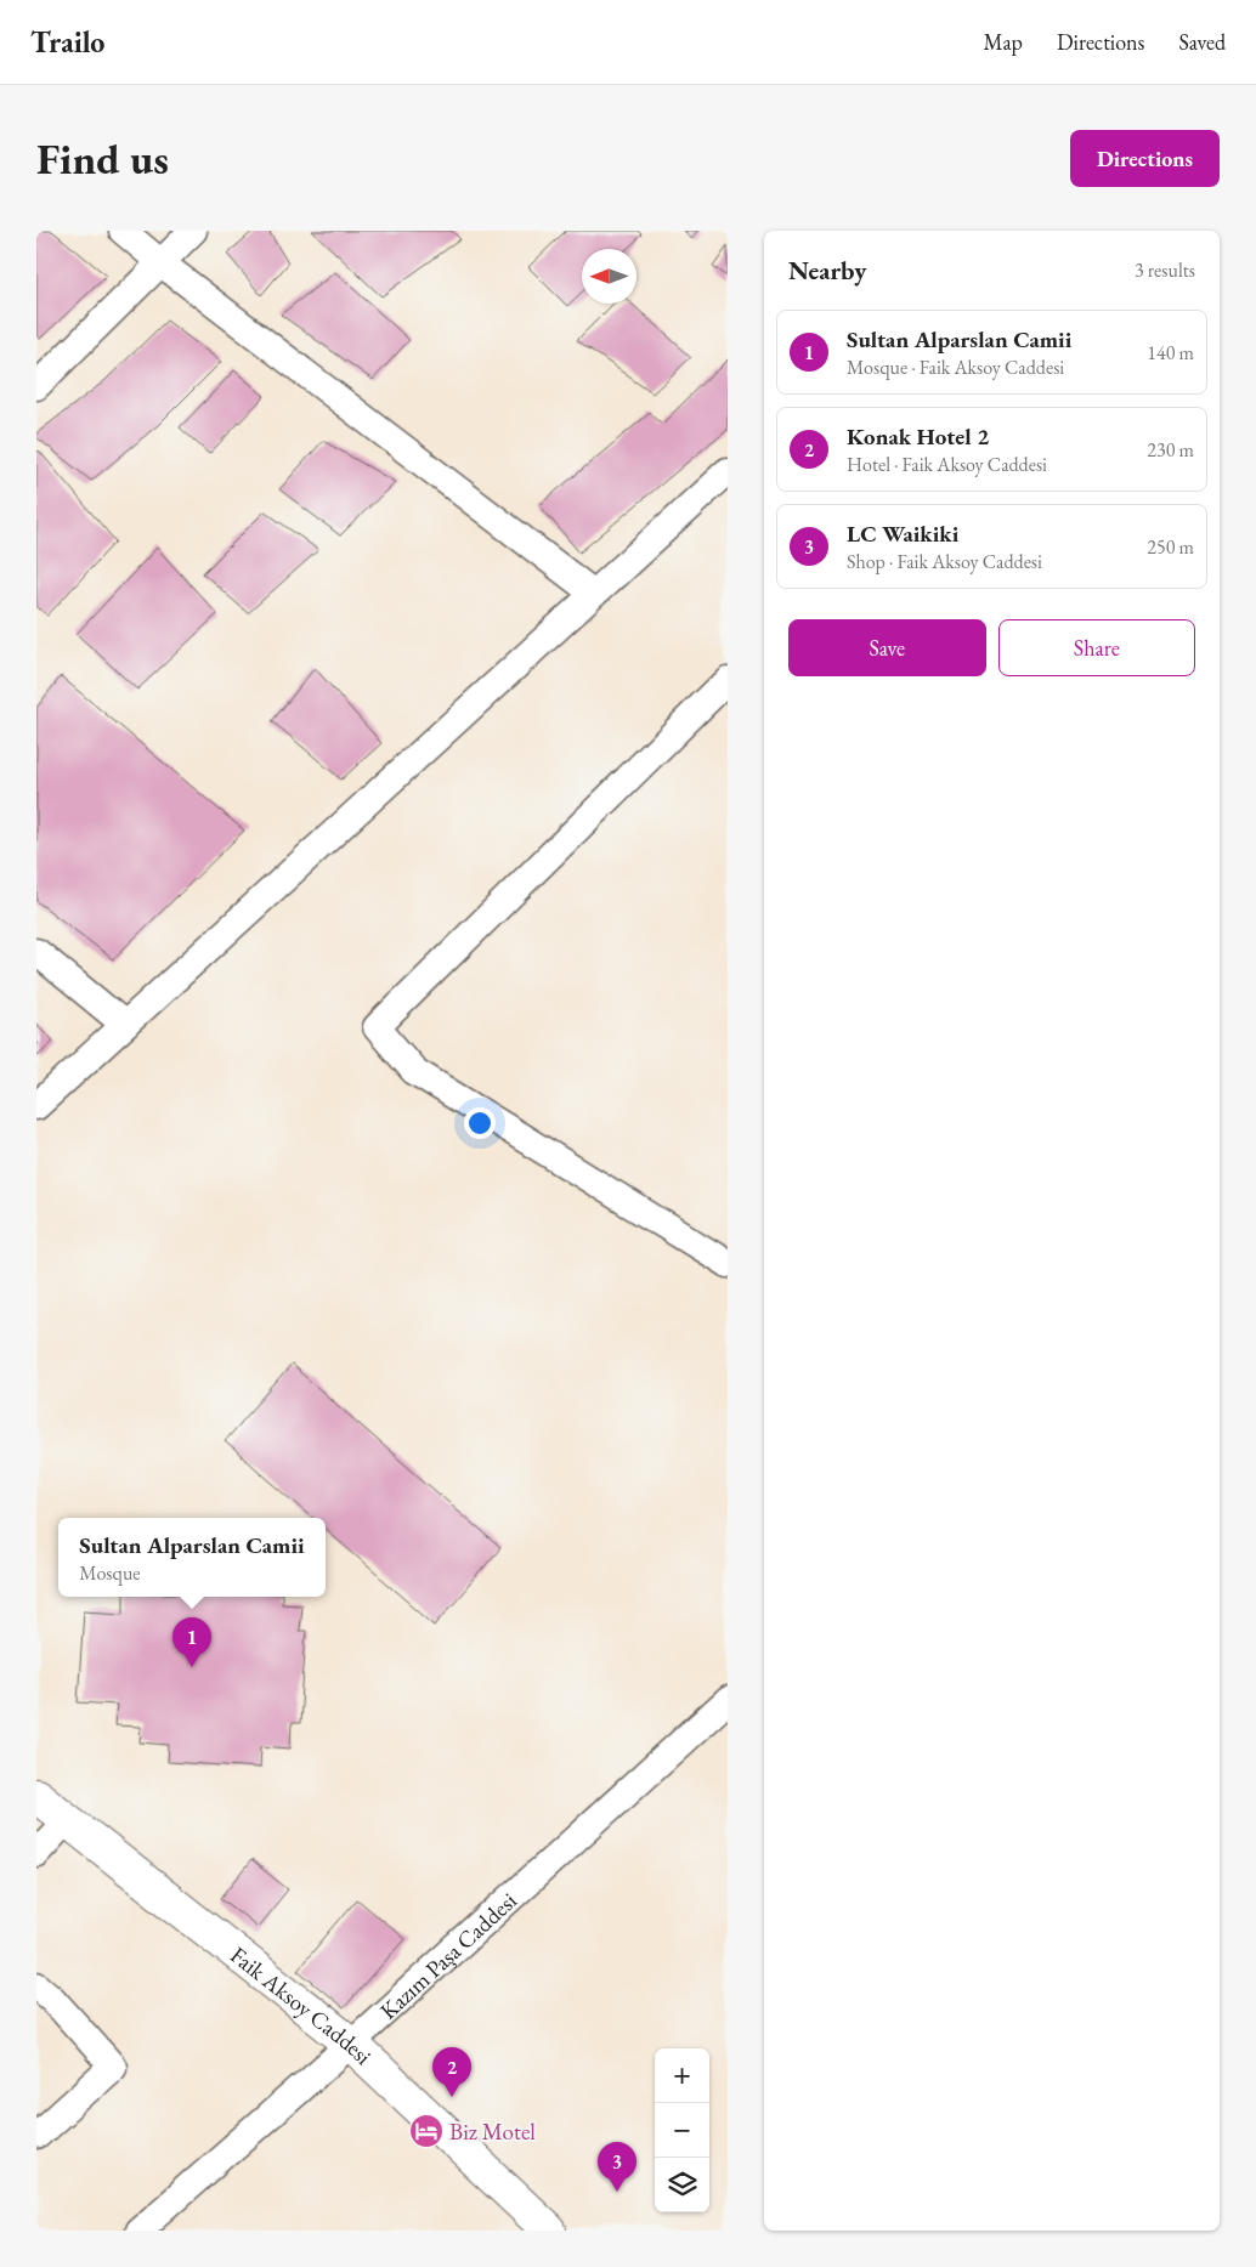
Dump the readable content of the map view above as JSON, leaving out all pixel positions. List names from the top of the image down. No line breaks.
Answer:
{"streets":{"main road":["Faik Aksoy Caddesi"],"street":["Kazım Paşa Caddesi"]},"crossings":[["Kazım Paşa Caddesi","Faik Aksoy Caddesi"]],"places":{"hotel":["Biz Motel"]},"north":"left","page":{"header":"Trailo","nav":["Map","Directions","Saved"],"buttons":["Directions",["Save","Share"]],"title":"Find us","heading":["Nearby","3 results"],"list":[{"mark":"1","name":"Sultan Alparslan Camii","note":"Mosque · Faik Aksoy Caddesi","value":"140 m"},{"mark":"2","name":"Konak Hotel 2","note":"Hotel · Faik Aksoy Caddesi","value":"230 m"},{"mark":"3","name":"LC Waikiki","note":"Shop · Faik Aksoy Caddesi","value":"250 m"}],"popup":["Sultan Alparslan Camii","Mosque"],"pins":["1","2","3"],"map_buttons":["+","−"]}}
